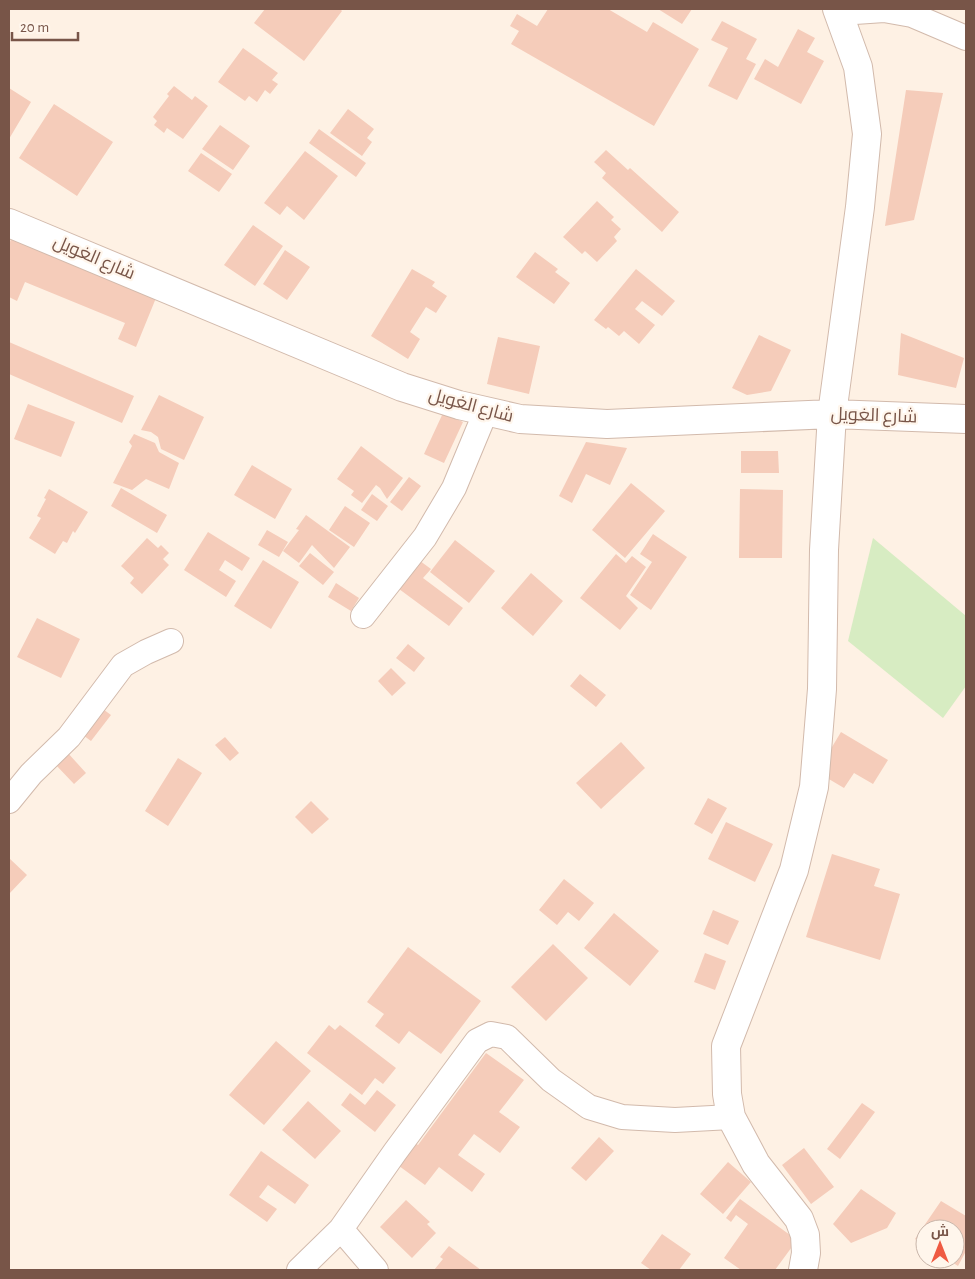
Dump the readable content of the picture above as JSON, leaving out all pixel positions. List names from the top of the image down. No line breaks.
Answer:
{"streets":{"street":["شارع الغويل"]},"scale_bar":"20 m","north":"top"}
